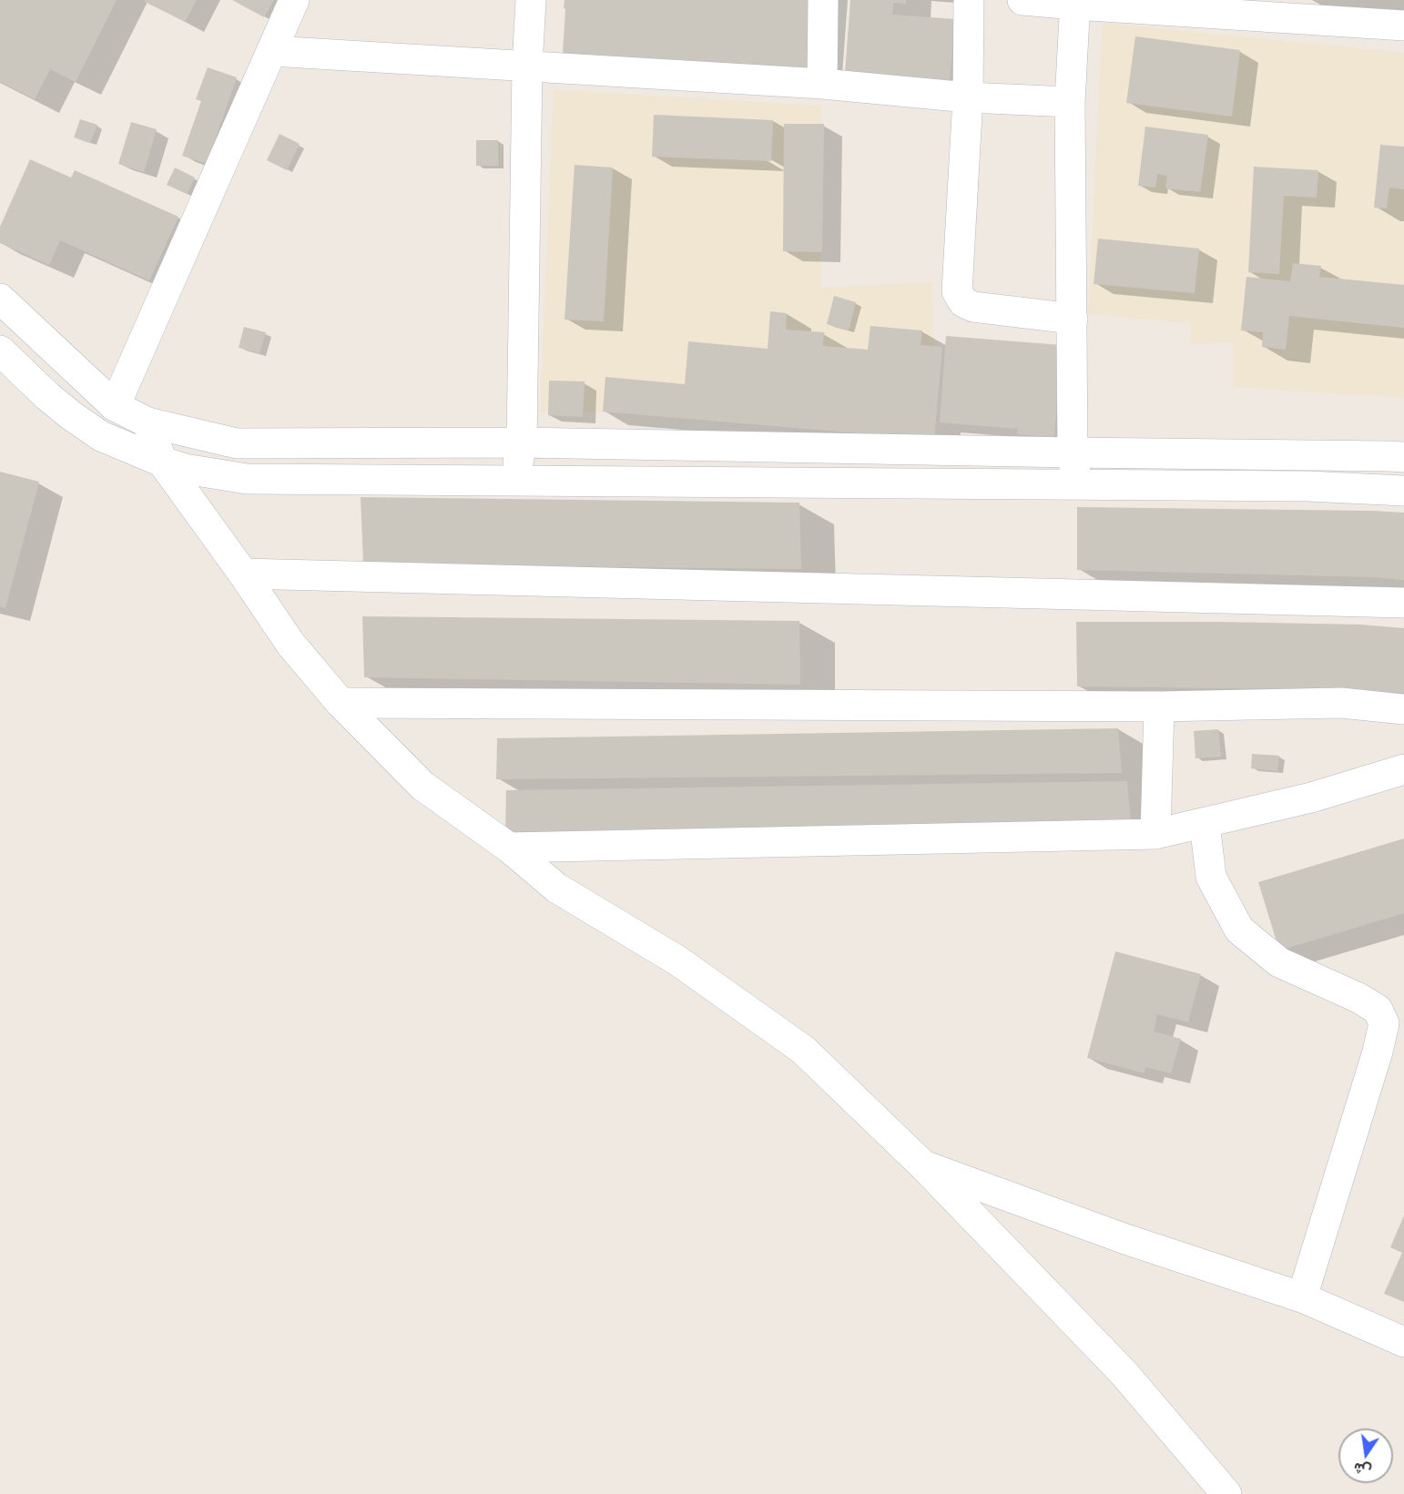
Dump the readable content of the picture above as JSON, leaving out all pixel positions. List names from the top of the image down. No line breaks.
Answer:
{"north":"bottom"}
